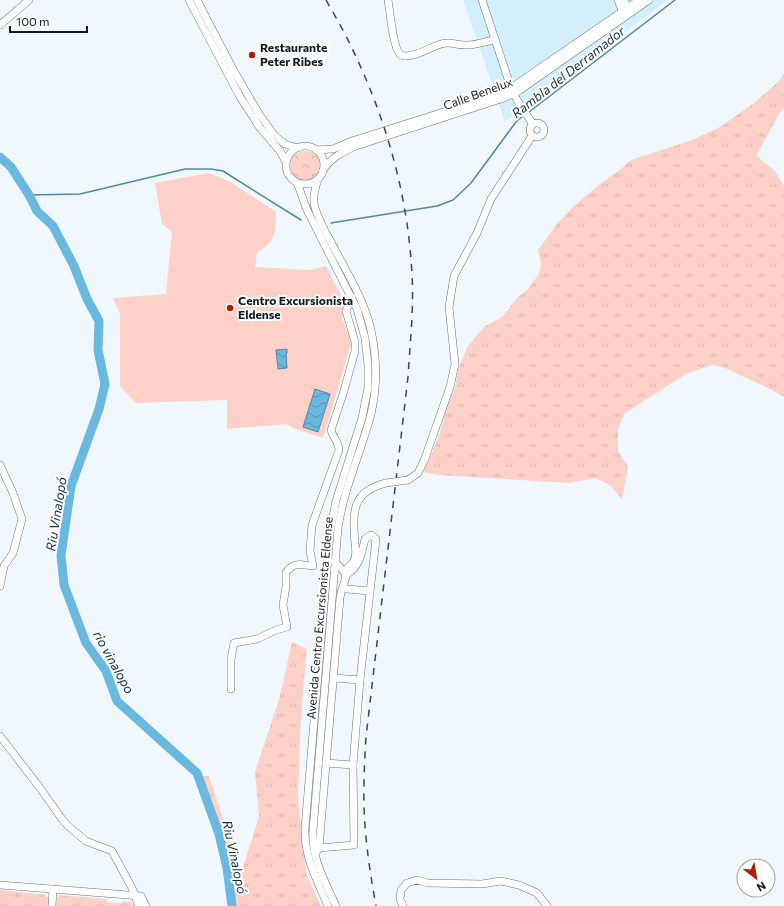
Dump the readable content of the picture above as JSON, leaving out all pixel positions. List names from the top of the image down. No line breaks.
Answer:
{"streets":{"street":["Calle Benelux","Avenida Centro Excursionista Eldense"]},"crossings":[["Calle Benelux","Avenida Centro Excursionista Eldense"]],"water":["Rambla del Derramador","Riu Vinalopó","rio vinalopo"],"places":["Restaurante Peter Ribes","Centro Excursionista Eldense"],"scale_bar":"100 m","north":"bottom right"}
